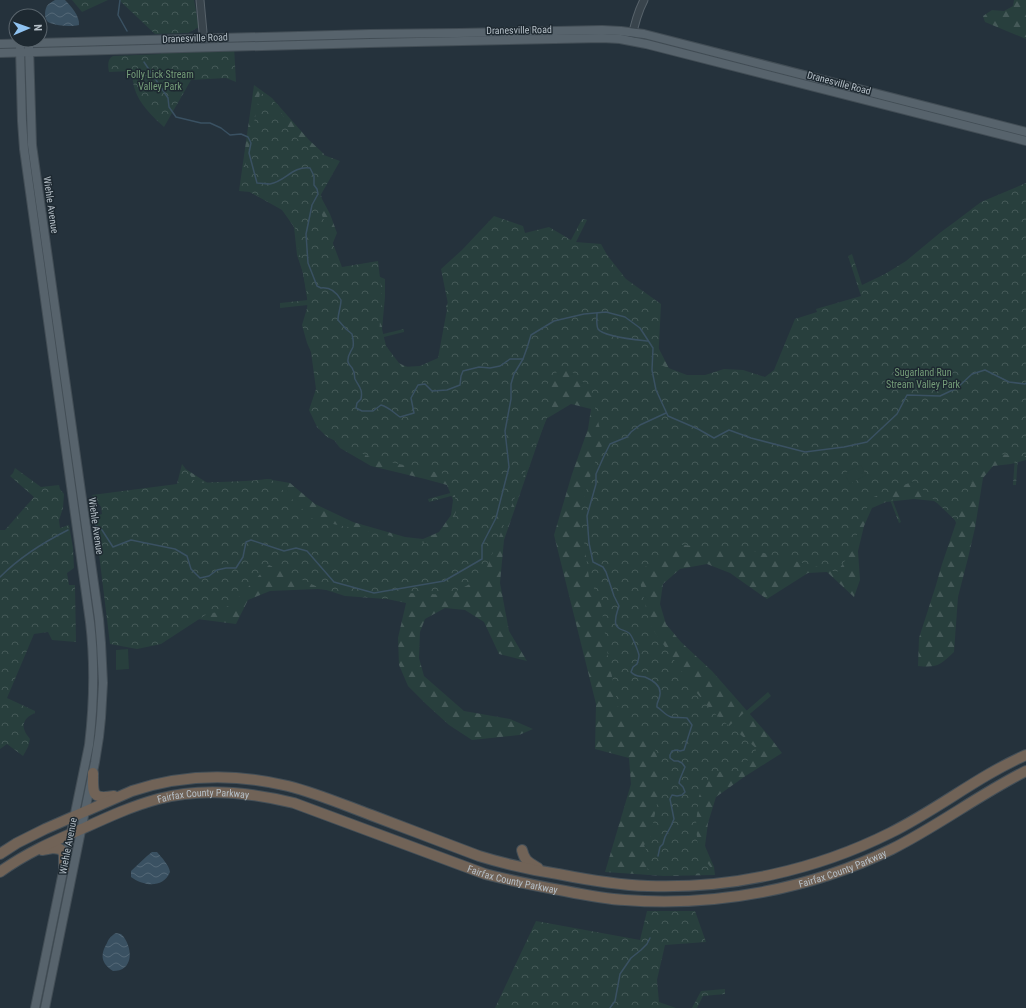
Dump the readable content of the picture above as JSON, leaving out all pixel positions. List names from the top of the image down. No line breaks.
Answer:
{"streets":{"highway":["Fairfax County Parkway"],"main road":["Dranesville Road","Wiehle Avenue"]},"crossings":[["Dranesville Road","Wiehle Avenue"],["Wiehle Avenue","Fairfax County Parkway"]],"parks":["Folly Lick Stream Valley Park","Sugarland Run Stream Valley Park"],"north":"right"}
